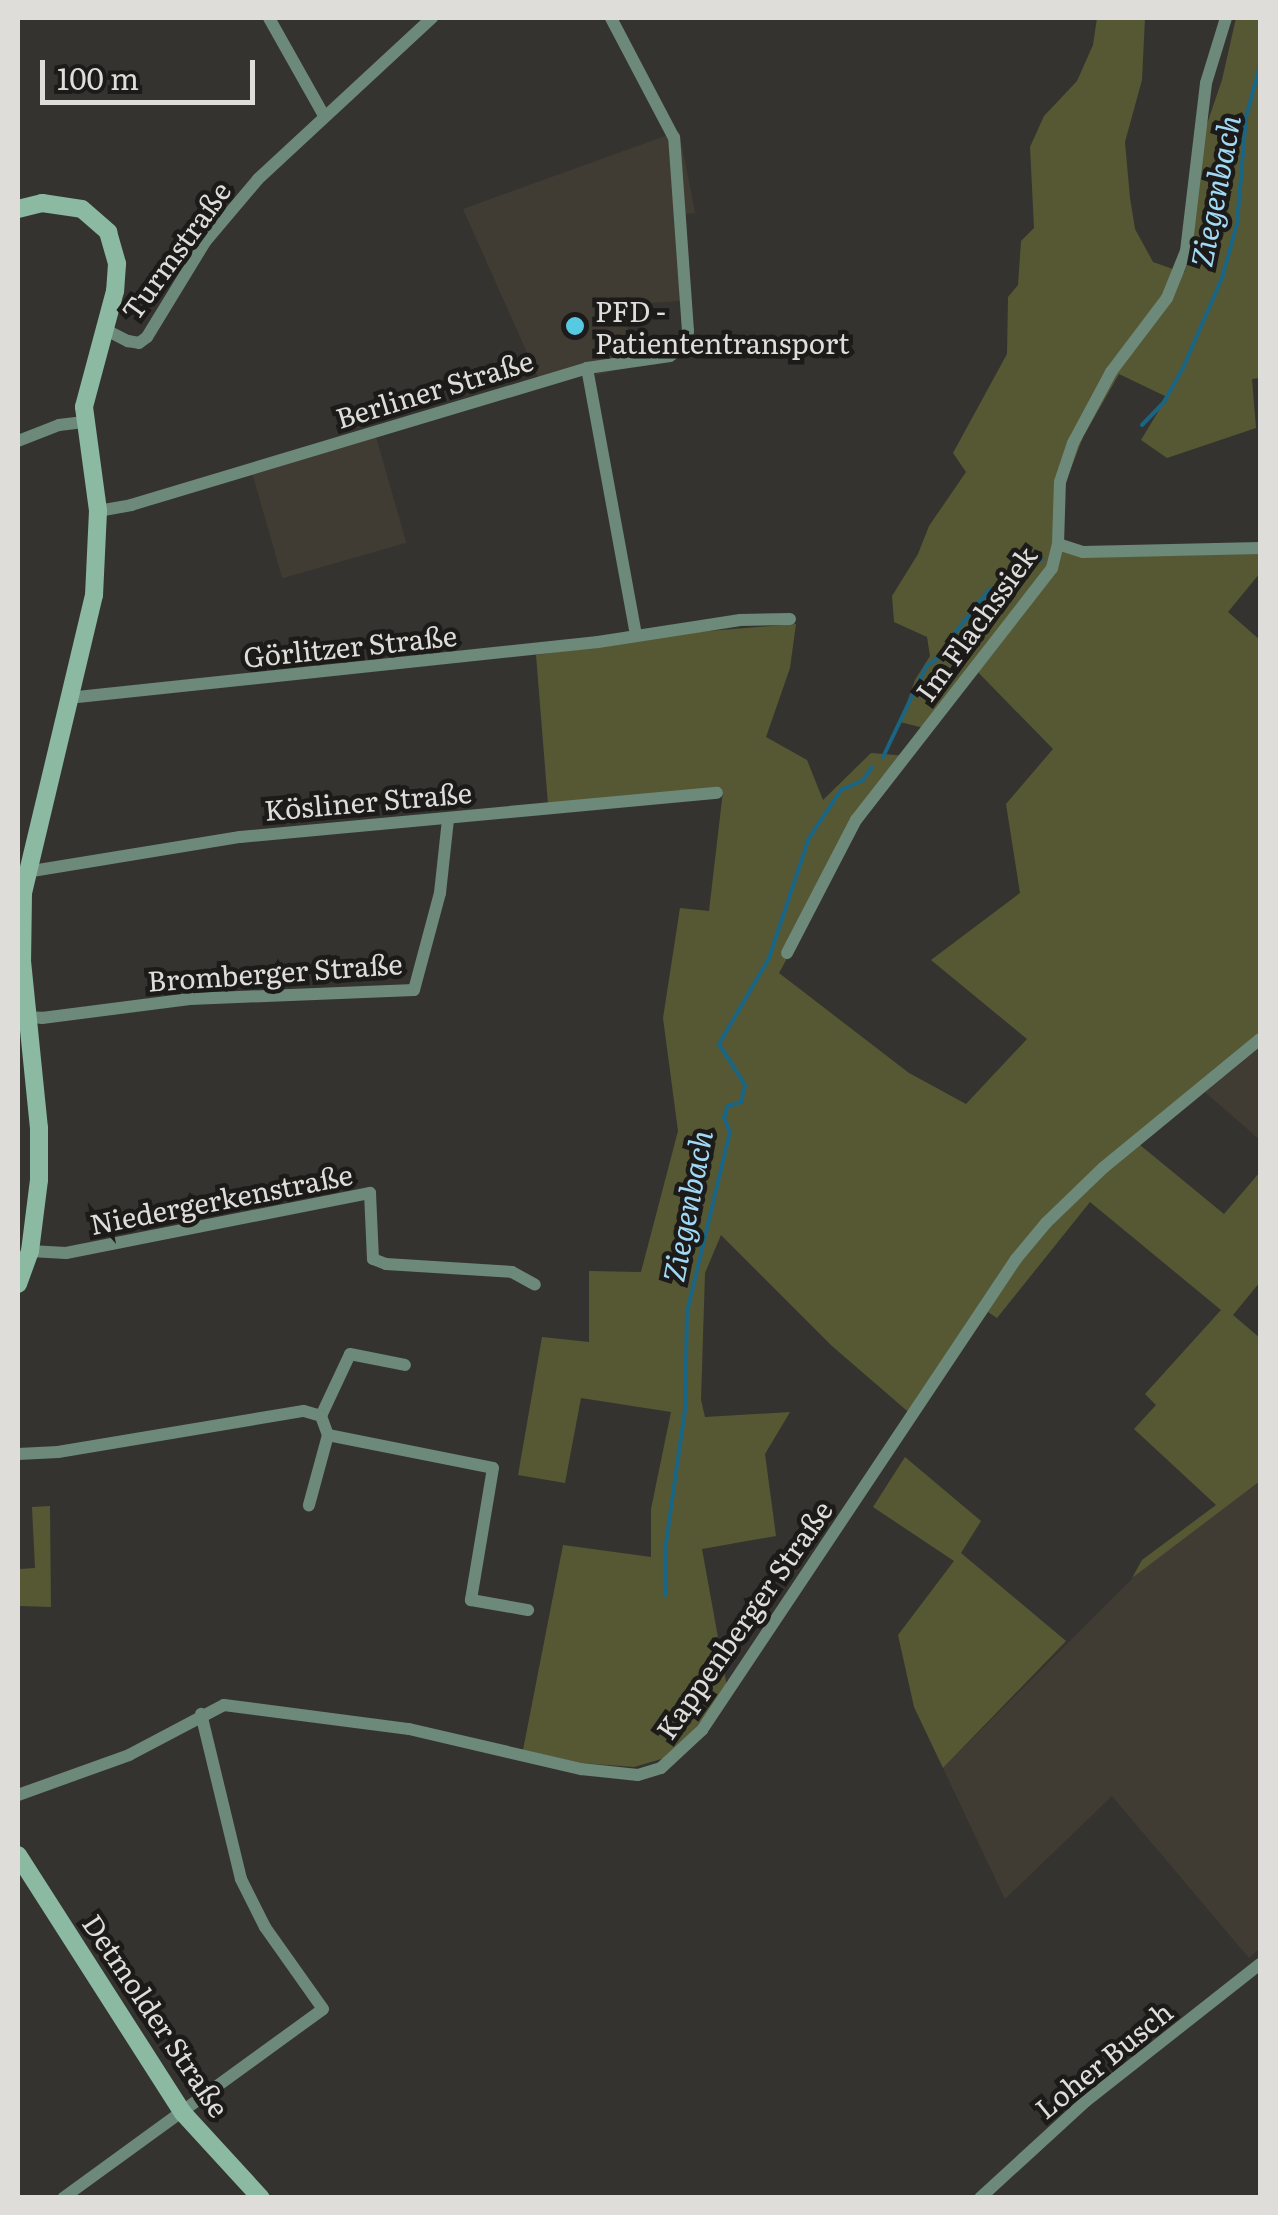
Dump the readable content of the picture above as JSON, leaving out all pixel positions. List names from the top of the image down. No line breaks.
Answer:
{"streets":{"main road":["Detmolder Straße"],"street":["Turmstraße","Berliner Straße","Im Flachssiek","Görlitzer Straße","Kösliner Straße","Bromberger Straße","Niedergerkenstraße","Kappenberger Straße","Loher Busch"]},"crossings":[["Kösliner Straße","Bromberger Straße"]],"water":["Ziegenbach"],"places":["PFD - Patiententransport"],"scale_bar":"100 m"}
